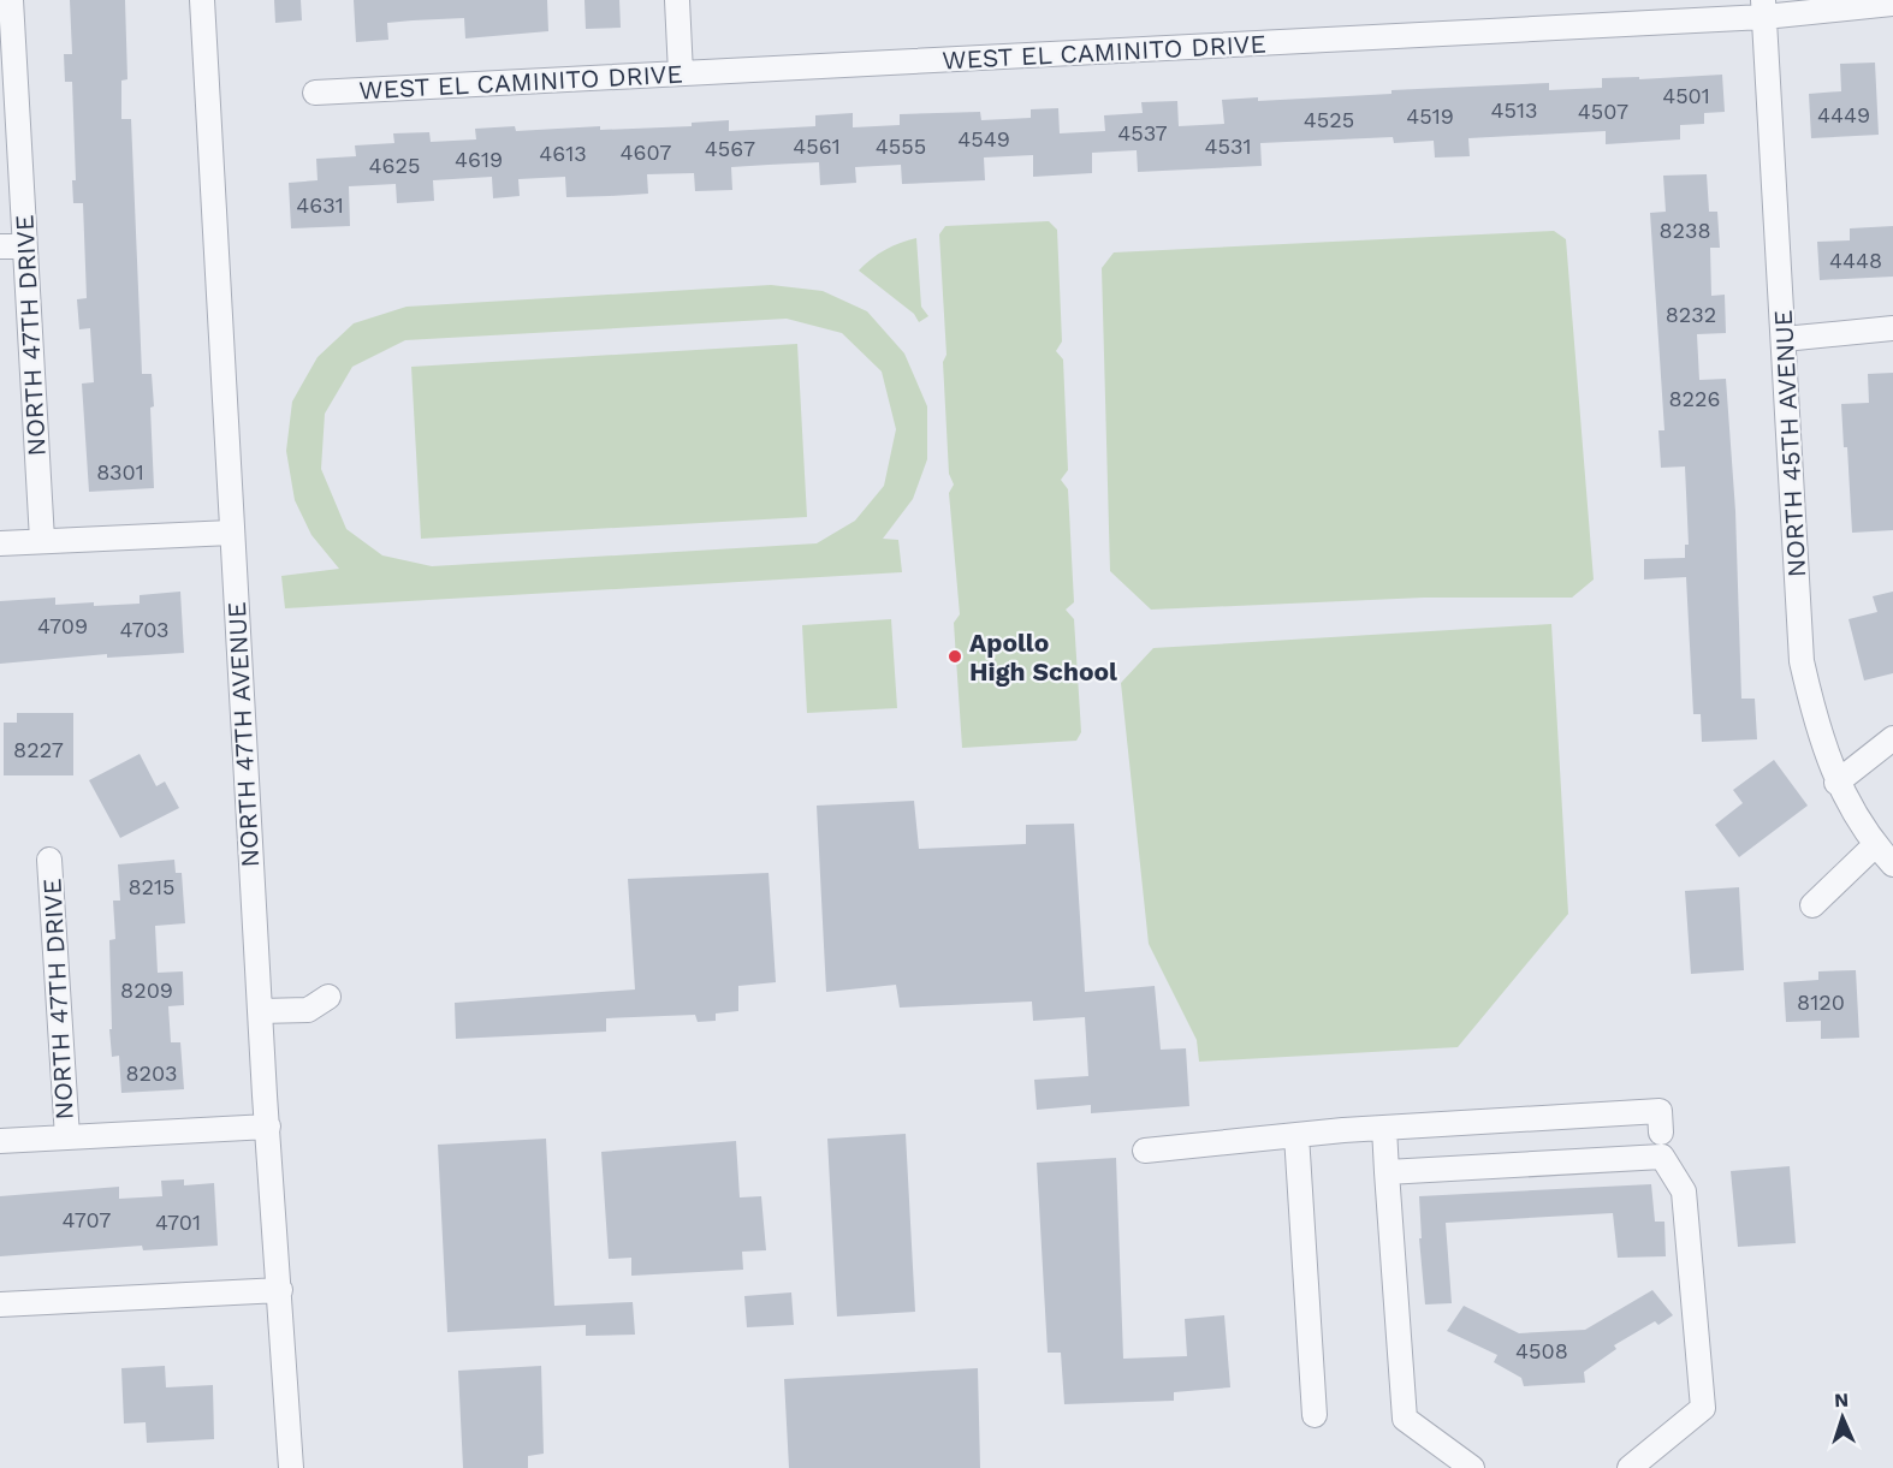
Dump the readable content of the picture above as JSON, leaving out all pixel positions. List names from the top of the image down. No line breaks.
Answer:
{"streets":{"street":["WEST EL CAMINITO DRIVE","NORTH 47TH DRIVE","NORTH 45TH AVENUE","NORTH 47TH AVENUE"]},"crossings":[["WEST EL CAMINITO DRIVE","NORTH 45TH AVENUE"]],"places":["Apollo High School"],"house_numbers":["4501","4513","4507","4449","4519","4525","4537","4549","4561","4555","4531","4567","4607","4613","4619","4625","4631","8238","4448","8232","8226","8301","4709","4703","8227","8215","8209","8120","8203","4707","4701","4508"],"north":"top"}
